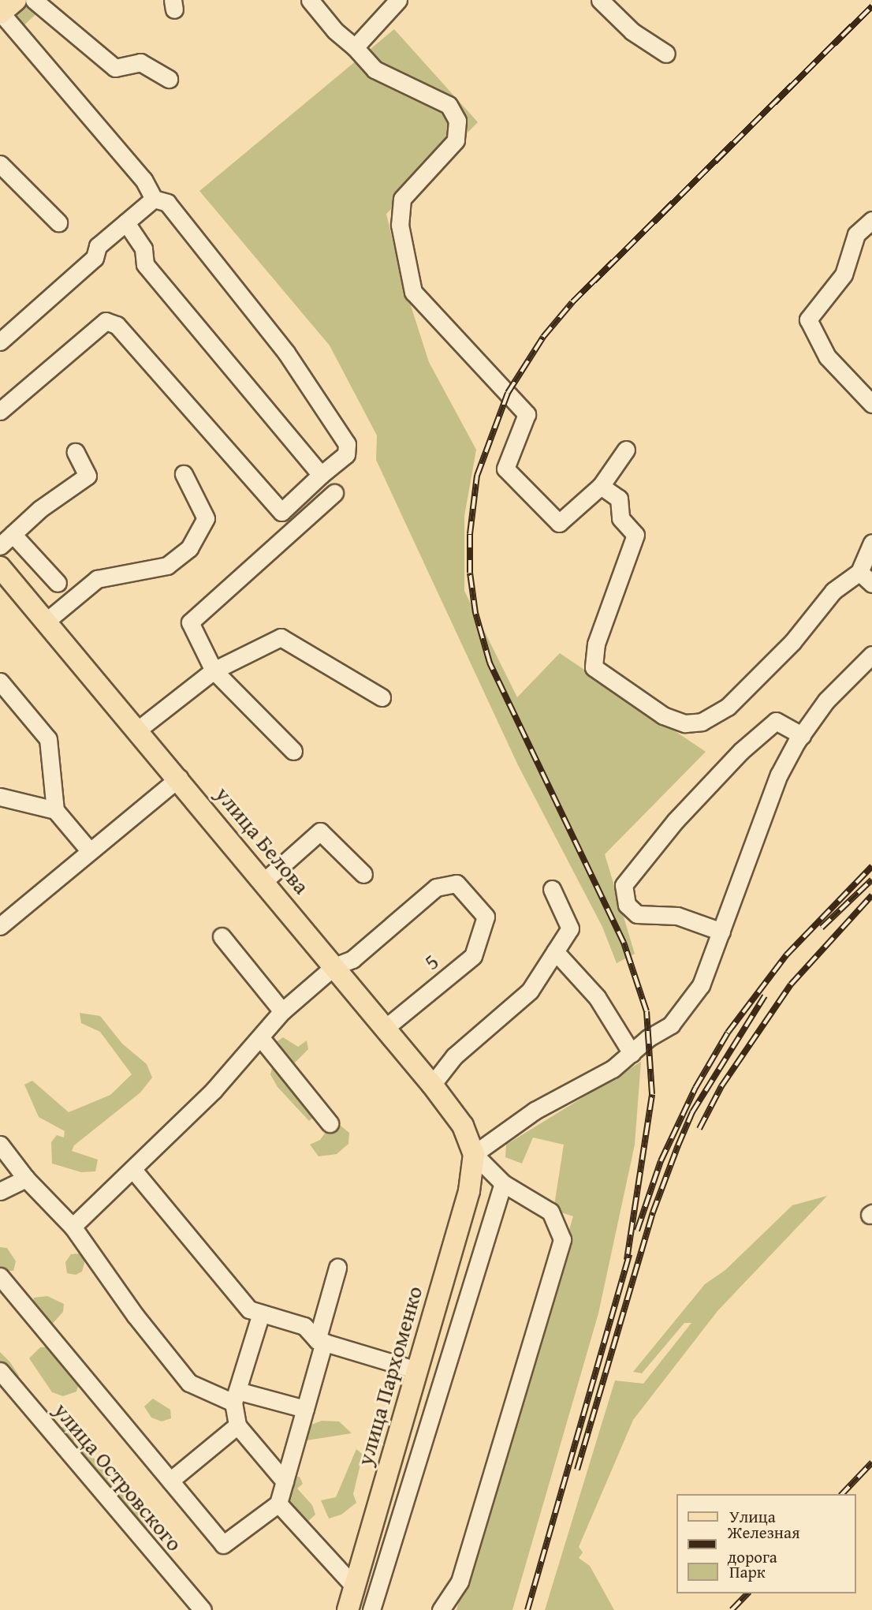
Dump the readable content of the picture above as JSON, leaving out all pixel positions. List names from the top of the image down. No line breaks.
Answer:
{"streets":{"main road":["улица Белова","улица Пархоменко"],"street":["5","улица Островского"]},"crossings":[["улица Белова","5"],["улица Белова","улица Пархоменко"]],"legend":["Улица","Железная дорога","Парк"]}
